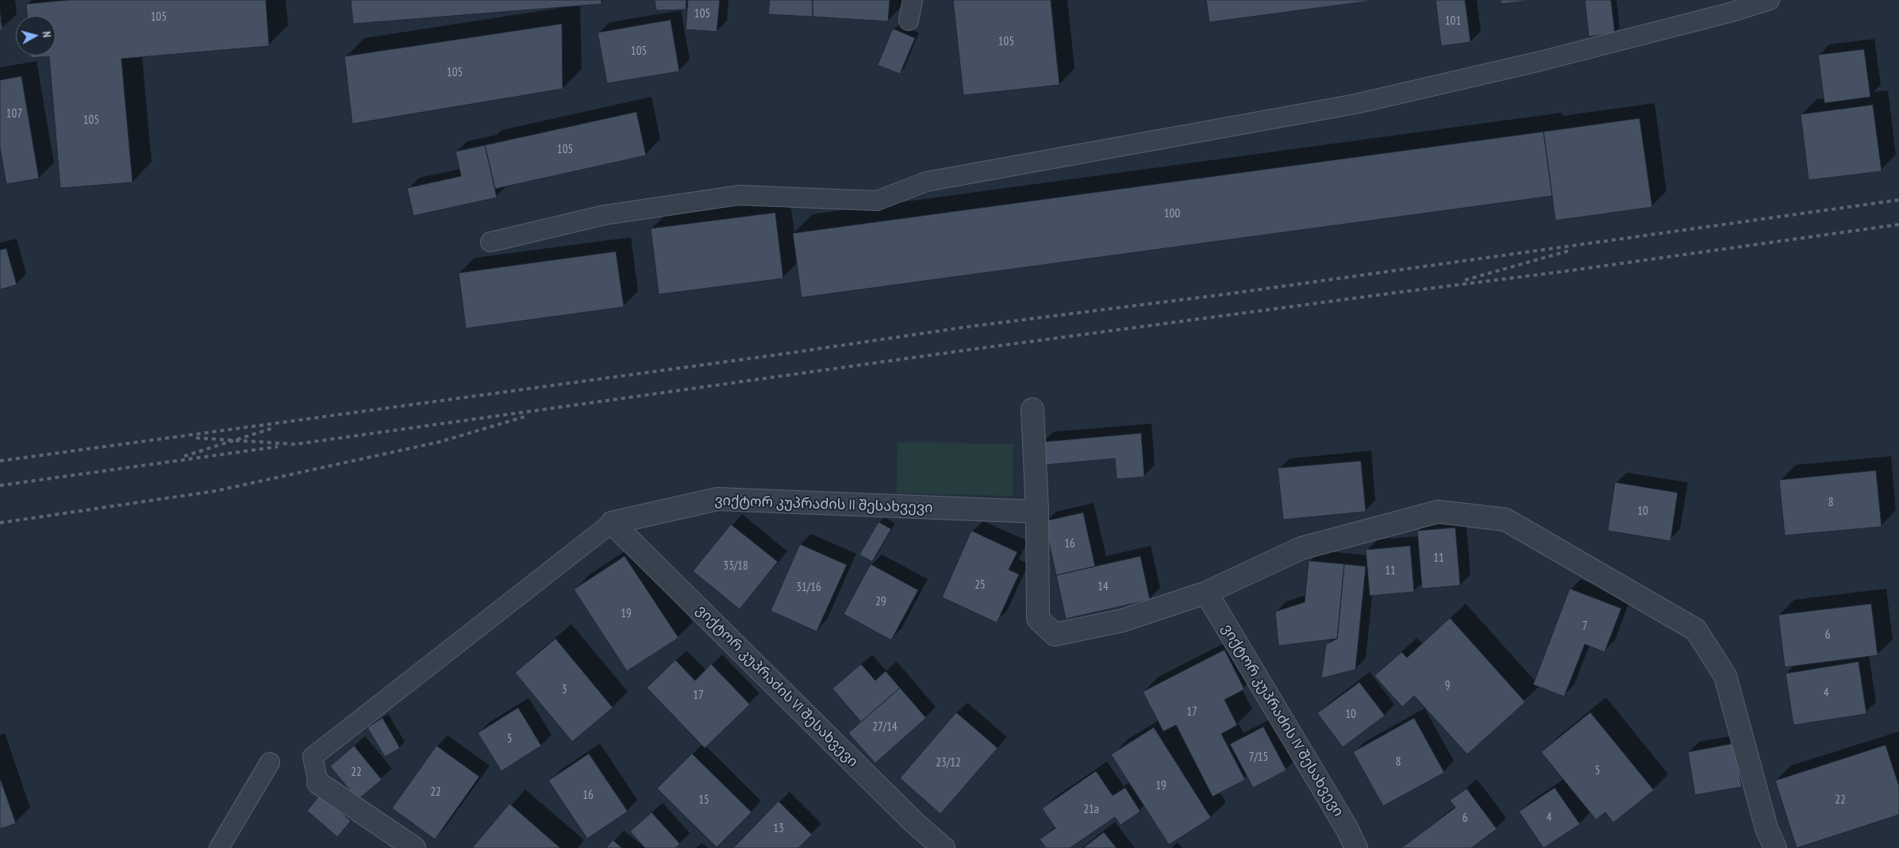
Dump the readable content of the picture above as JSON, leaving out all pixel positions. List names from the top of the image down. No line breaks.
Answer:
{"streets":{"street":["ვიქტორ კუპრაძის II შესახვევი","ვიქტორ კუპრაძის VI შესახვევი","ვიქტორ კუპრაძის IV შესახვევი"]},"crossings":[["ვიქტორ კუპრაძის II შესახვევი","ვიქტორ კუპრაძის VI შესახვევი"]],"house_numbers":["105","105","101","105","105","105","107","105","105","100","8","10","16","11","33/18","11","25","14","31/16","29","19","7","6","9","3","4","17","17","10","27/14","5","7/15","8","23/12","5","22","19","22","16","15","22","21a","4","6","13"],"north":"right"}
